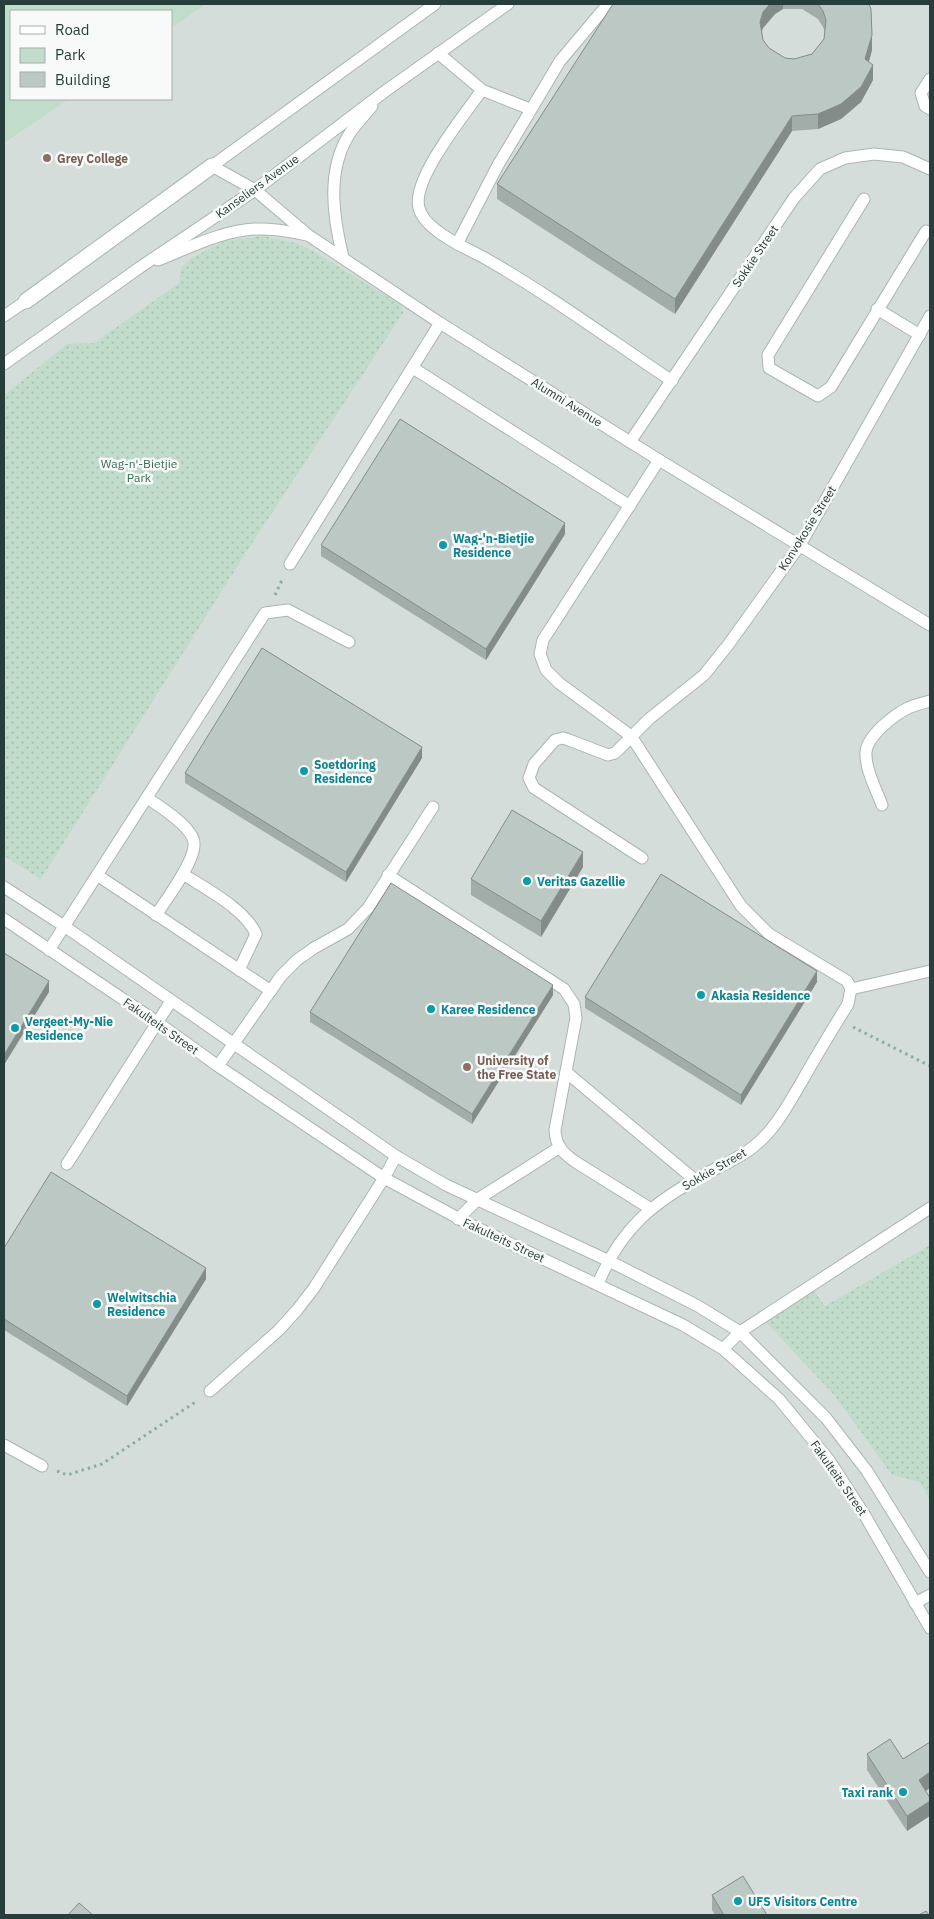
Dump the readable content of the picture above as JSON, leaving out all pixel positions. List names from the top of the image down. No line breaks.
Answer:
{"streets":{"lane":["Kanseliers Avenue","Sokkie Street","Alumni Avenue","Konvokosie Street","Fakulteits Street"]},"crossings":[["Kanseliers Avenue","Alumni Avenue"],["Sokkie Street","Alumni Avenue"],["Sokkie Street","Fakulteits Street"],["Alumni Avenue","Konvokosie Street"]],"parks":["Wag-n'-Bietjie Park"],"places":["Grey College","Wag-'n-Bietjie Residence","Soetdoring Residence","Veritas Gazellie","Akasia Residence","Karee Residence","Vergeet-My-Nie Residence","University of the Free State","Welwitschia Residence","Taxi rank","UFS Visitors Centre"],"legend":["Road","Park","Building"]}
